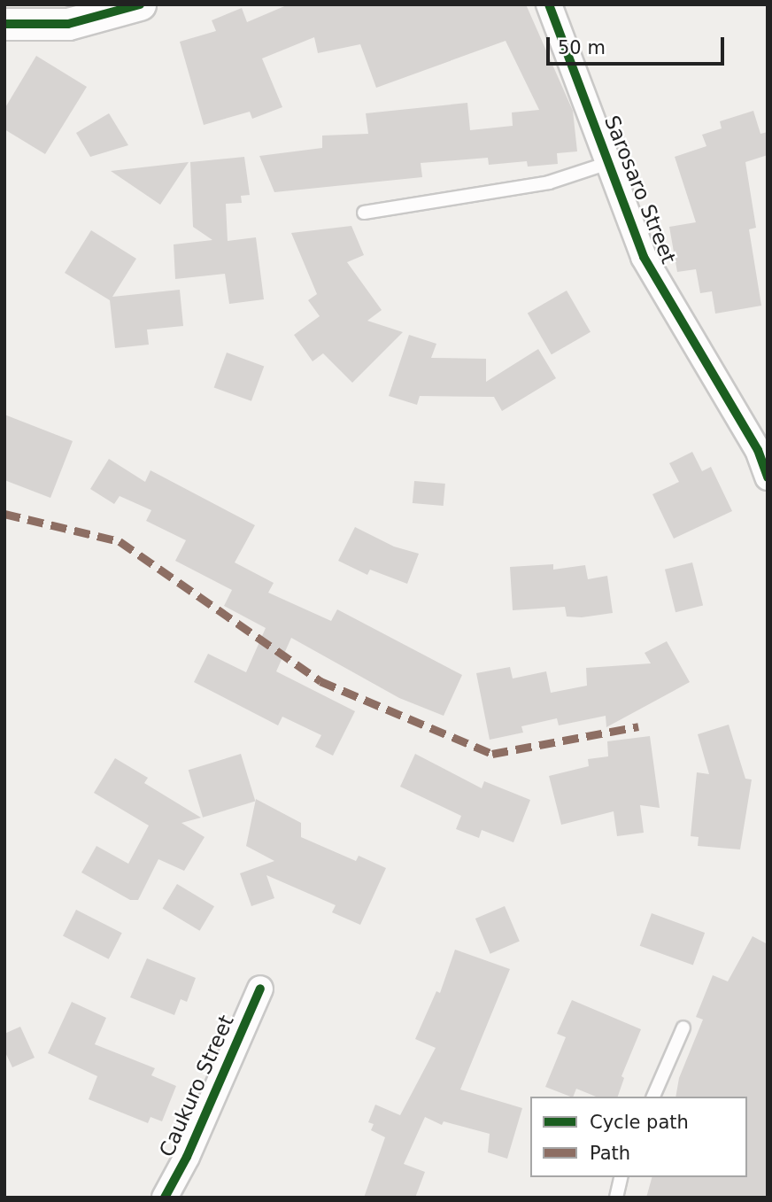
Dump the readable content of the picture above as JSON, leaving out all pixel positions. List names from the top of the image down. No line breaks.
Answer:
{"streets":{"street":["Sarosaro Street","Caukuro Street"]},"legend":["Cycle path","Path"],"scale_bar":"50 m"}
